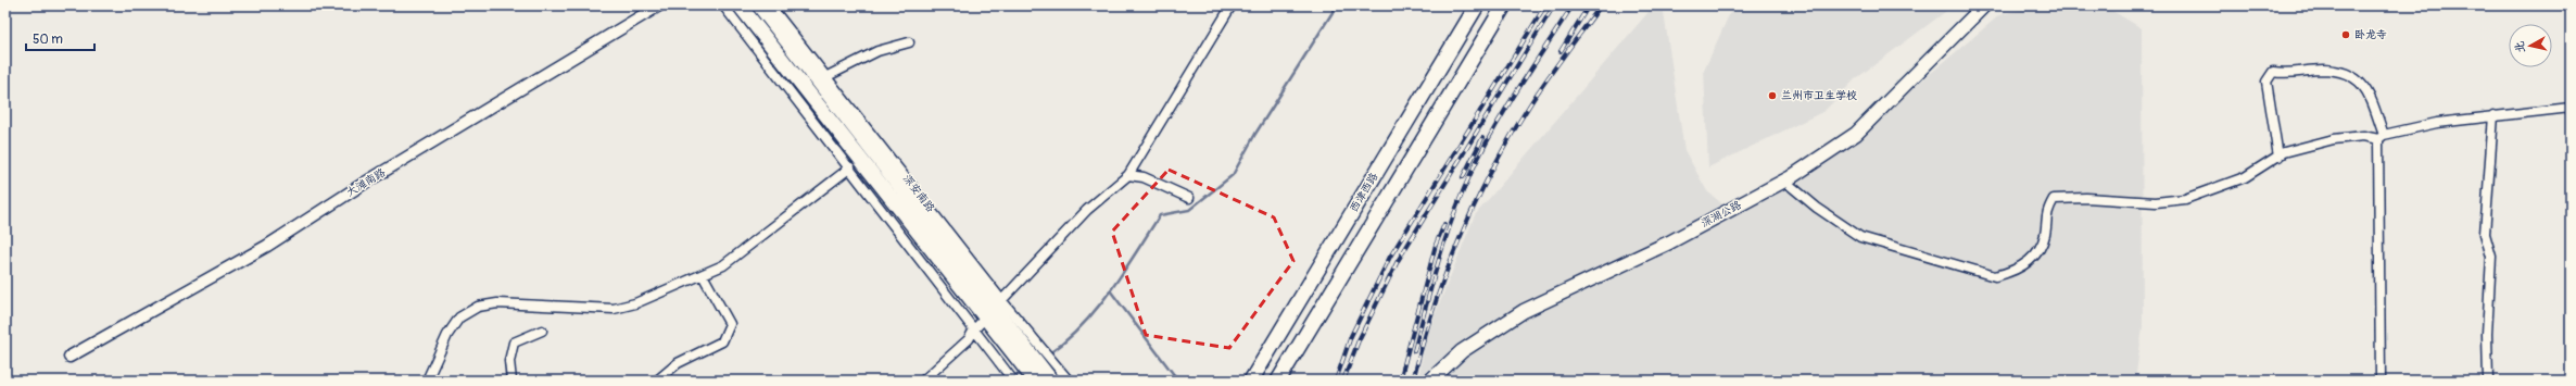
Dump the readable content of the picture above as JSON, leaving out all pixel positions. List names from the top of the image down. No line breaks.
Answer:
{"streets":{"main road":["西津西路","深安南路","深湖公路"],"street":["大滩南路"]},"places":["卧龙寺","兰州市卫生学校"],"scale_bar":"50 m","north":"left"}
